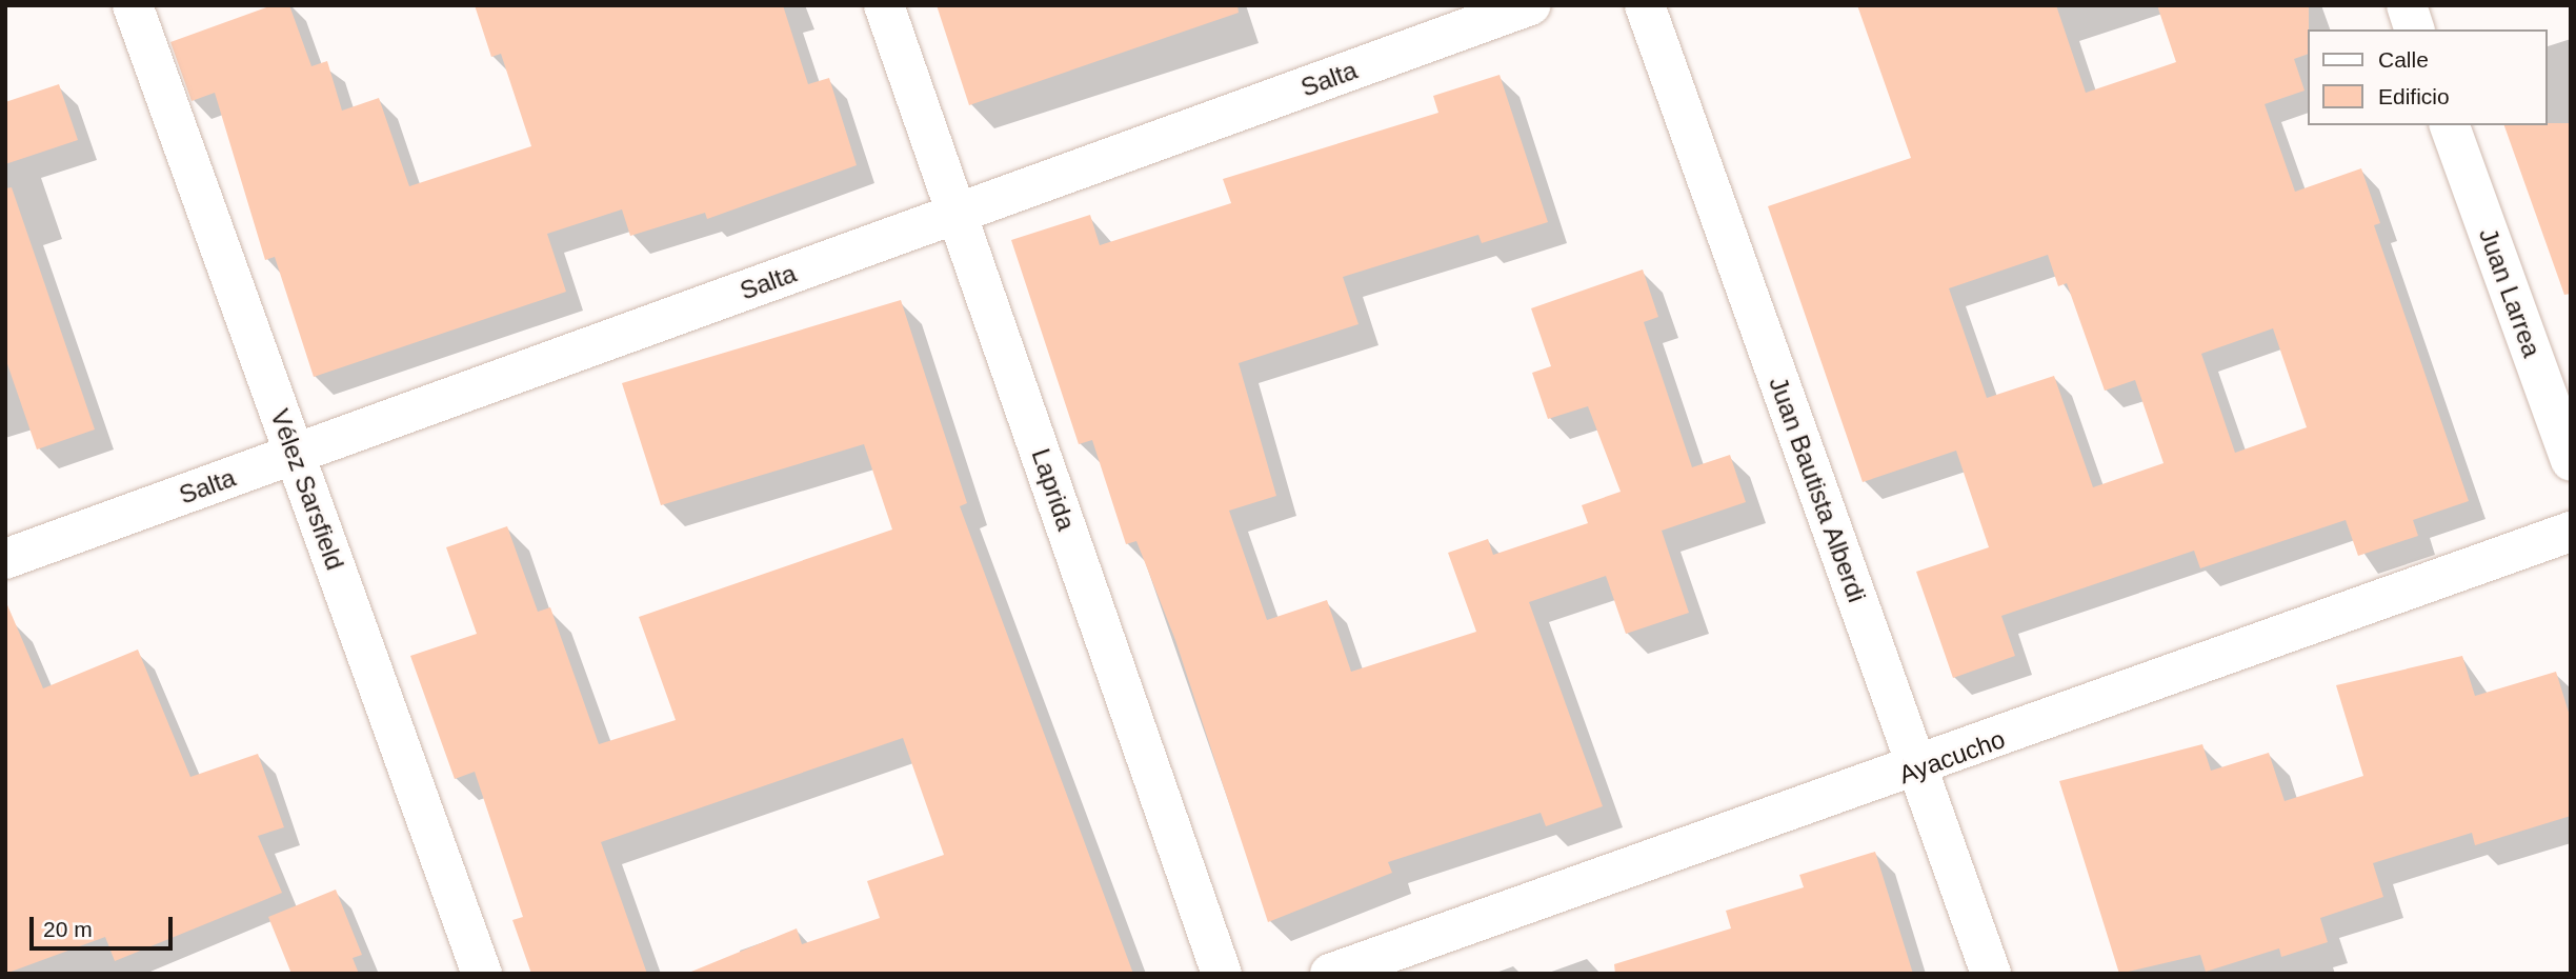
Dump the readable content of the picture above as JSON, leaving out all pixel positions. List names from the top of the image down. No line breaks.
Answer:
{"streets":{"street":["Salta","Juan Larrea","Vélez Sarsfield","Laprida","Juan Bautista Alberdi","Ayacucho"]},"crossings":[["Salta","Vélez Sarsfield"],["Salta","Laprida"],["Juan Bautista Alberdi","Ayacucho"]],"legend":["Calle","Edificio"],"scale_bar":"20 m"}
